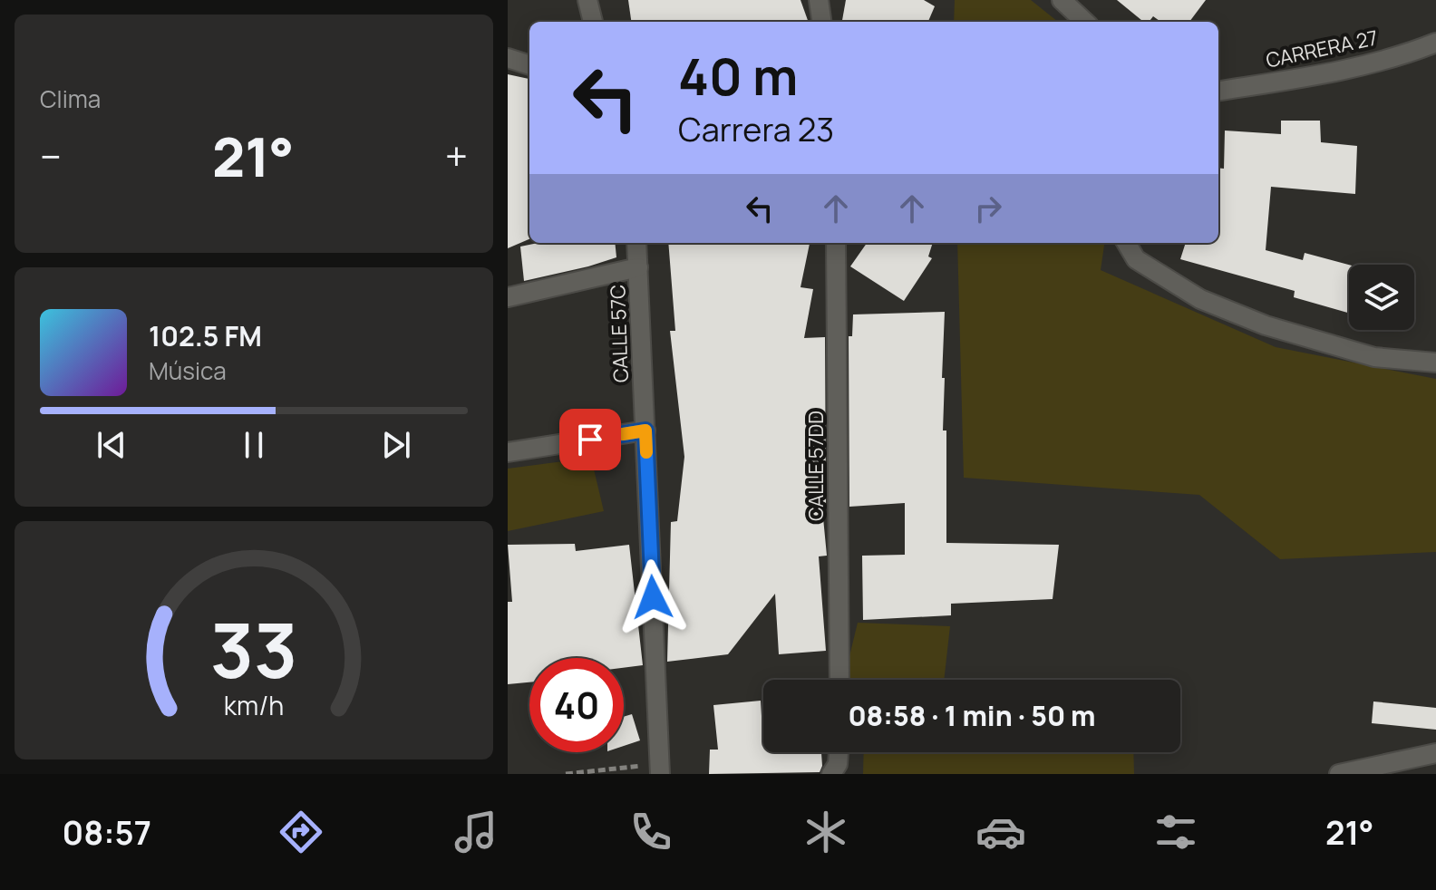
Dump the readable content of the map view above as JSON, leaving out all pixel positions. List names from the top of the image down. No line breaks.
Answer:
{"streets":{"street":["CARRERA 27","CALLE 57C","CALLE 57DD"]},"page":{"tile":"Clima","turn":["40 m","Carrera 23"],"heat":["−","21°","+"],"song":["102.5 FM","Música"],"limit":"40","trip":"08:58 · 1 min · 50 m","tabs":["08:57","21°"],"gauge":["33","km/h"]}}
